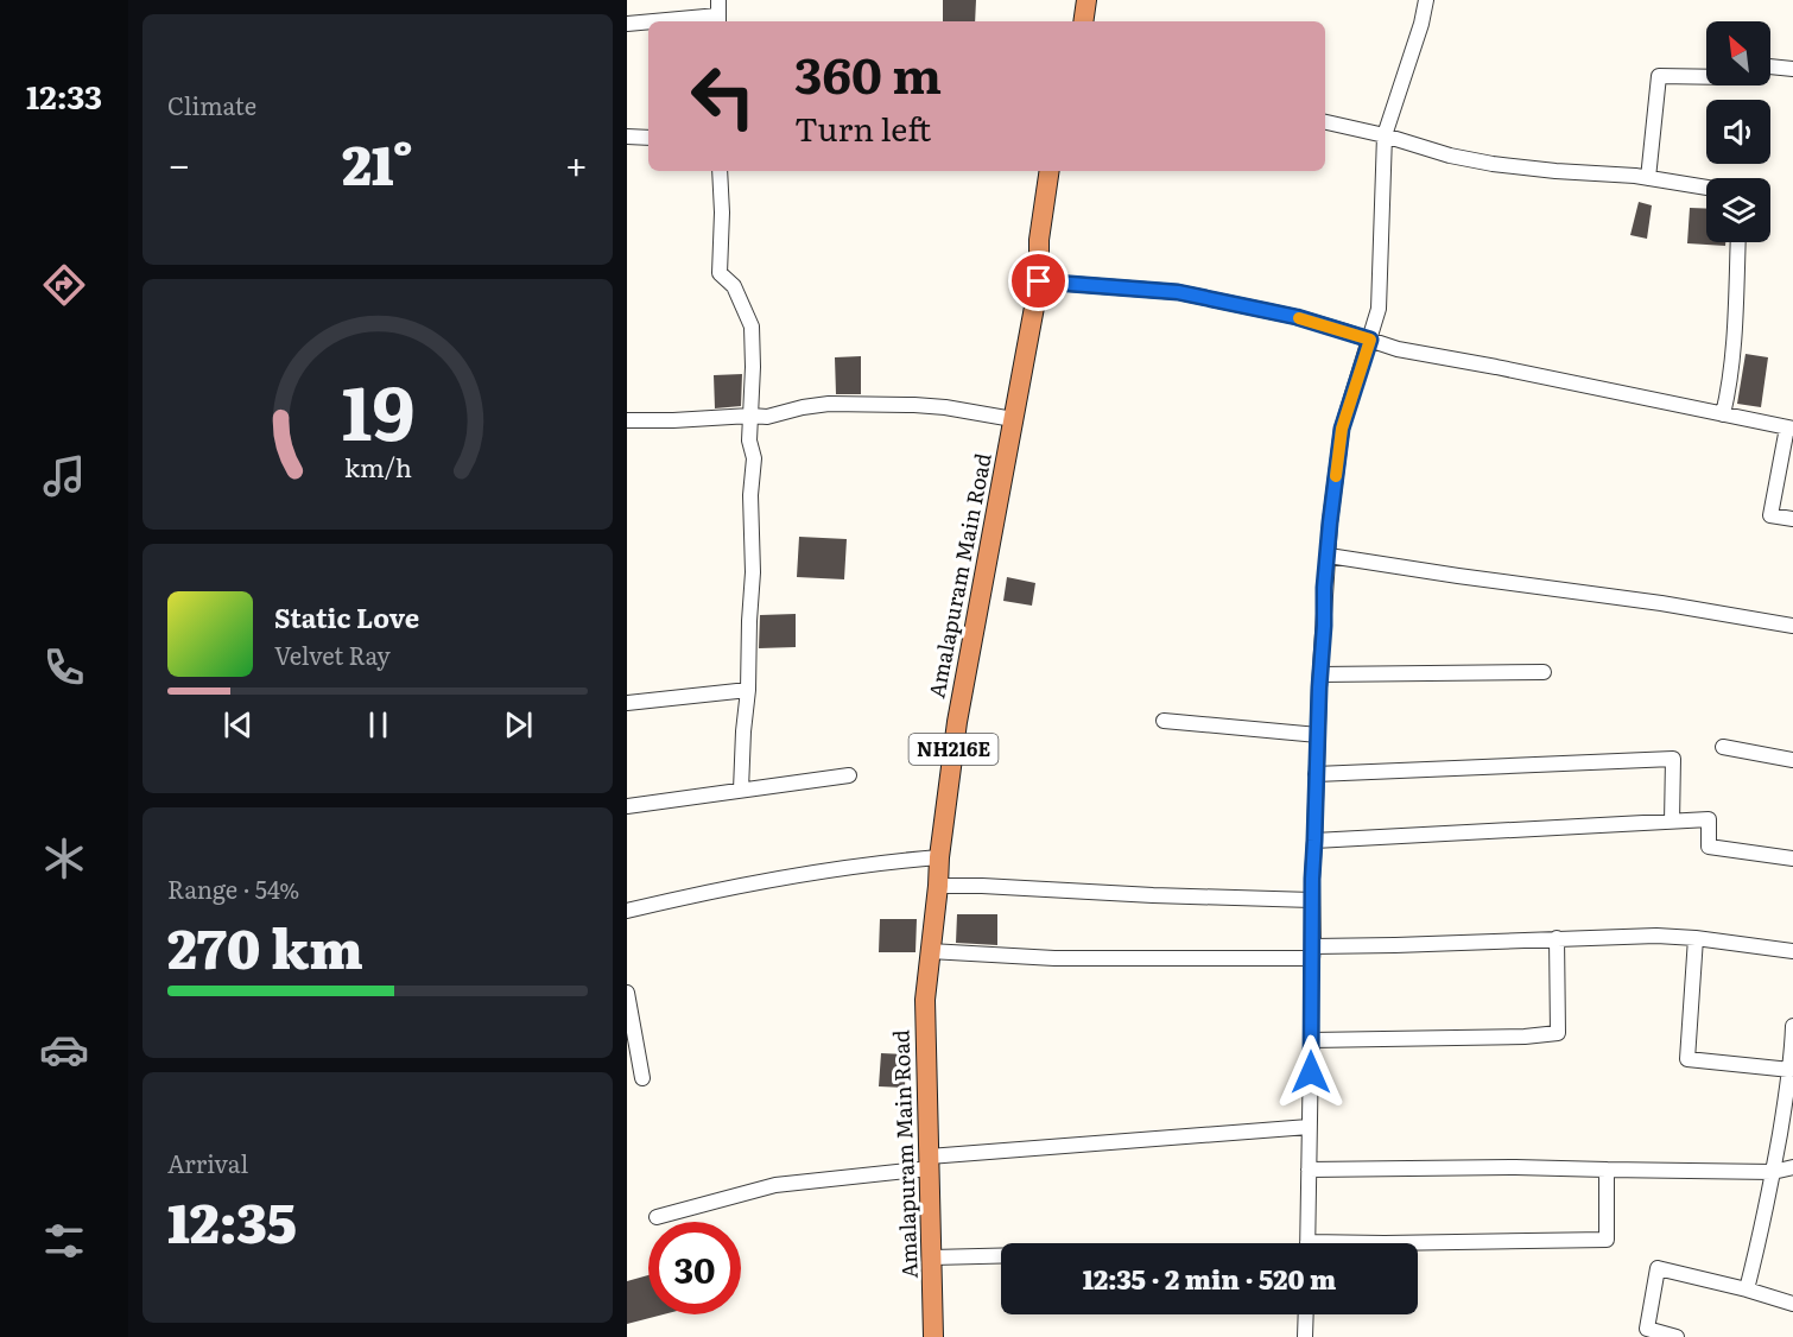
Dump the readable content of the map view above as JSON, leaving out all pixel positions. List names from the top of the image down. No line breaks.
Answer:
{"streets":{"highway":["Amalapuram Main Road","NH216E"]},"north":"top left","page":{"tabs":"12:33","tile":["Climate",["Range · 54%","270 km"],["Arrival","12:35"]],"turn":["360 m","Turn left"],"heat":["−","21°","+"],"song":["Static Love","Velvet Ray"],"limit":"30","trip":"12:35 · 2 min · 520 m","gauge":["19","km/h"]}}
